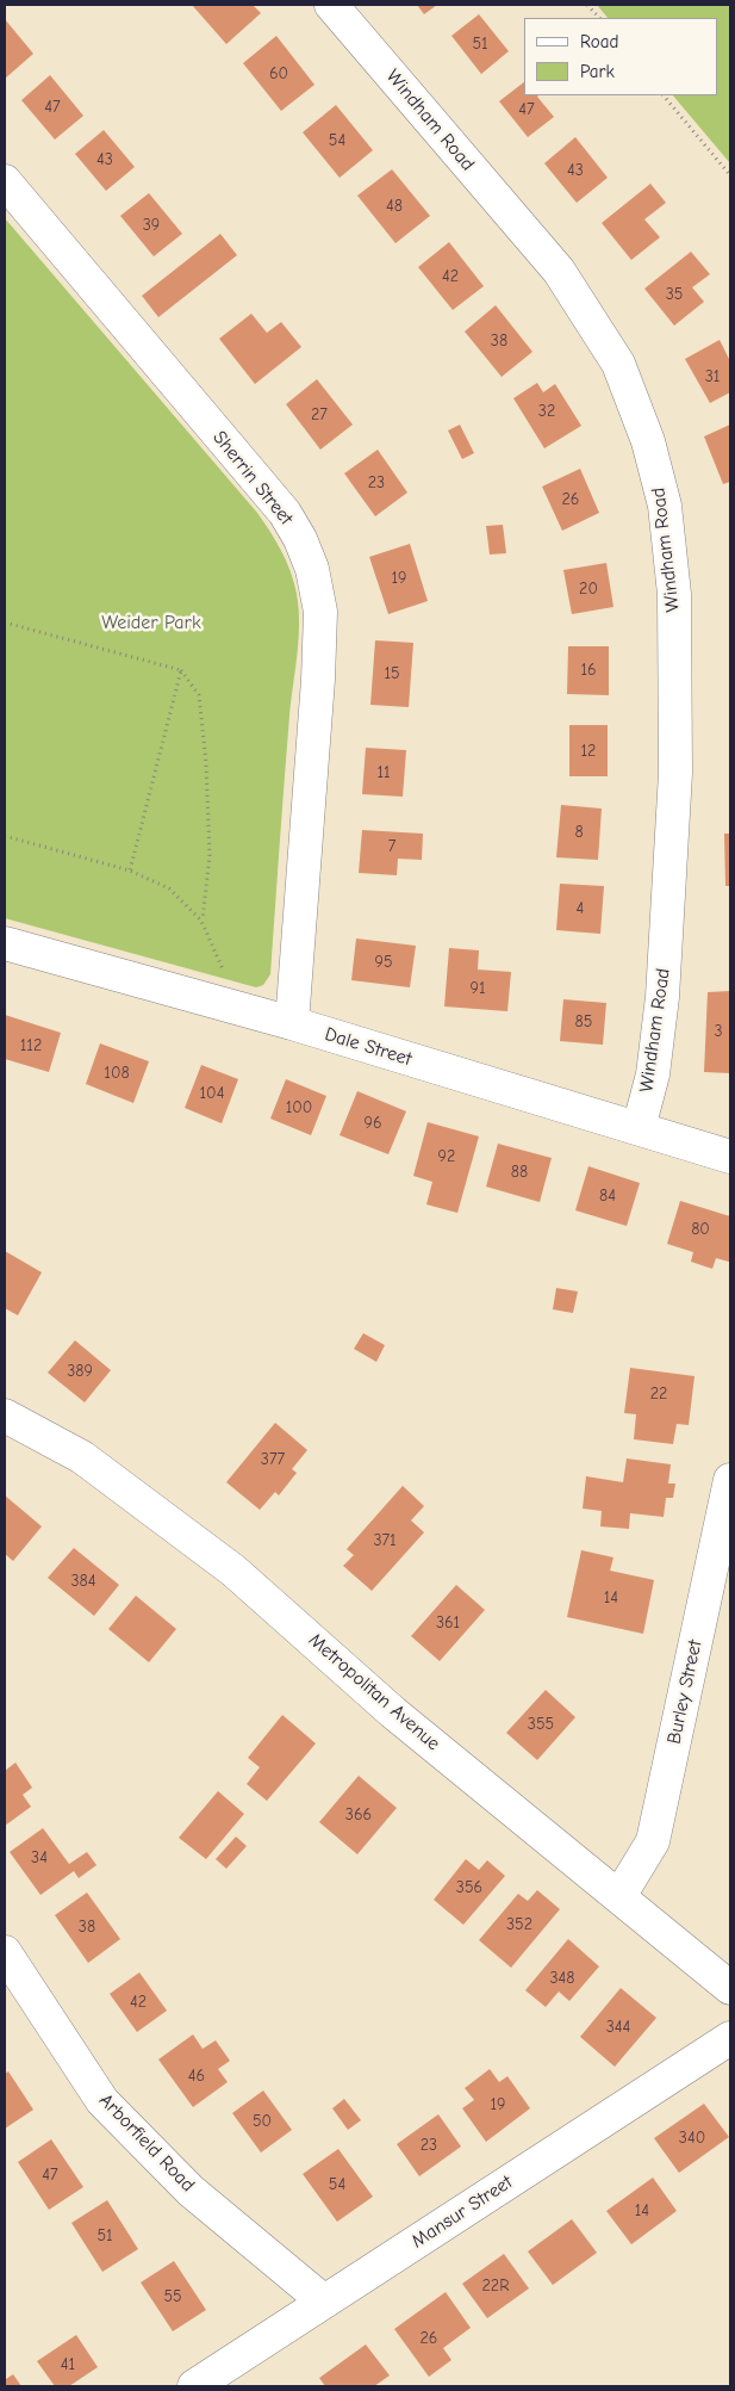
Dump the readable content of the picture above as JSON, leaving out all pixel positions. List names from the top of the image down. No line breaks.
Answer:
{"streets":{"street":["Windham Road","Sherrin Street","Dale Street","Metropolitan Avenue","Burley Street","Arborfield Road","Mansur Street"]},"crossings":[["Windham Road","Dale Street"],["Sherrin Street","Dale Street"],["Metropolitan Avenue","Burley Street"],["Arborfield Road","Mansur Street"]],"parks":["Weider Park"],"house_numbers":["51","60","47","47","54","43","43","48","39","42","35","38","31","32","27","23","26","19","20","16","15","12","11","8","7","4","95","91","85","3","112","108","104","100","96","92","88","84","80","389","22","377","371","384","14","361","355","366","34","356","352","38","348","42","344","46","19","50","340","23","47","54","14","51","22R","55","26","41"],"legend":["Road","Park"]}
